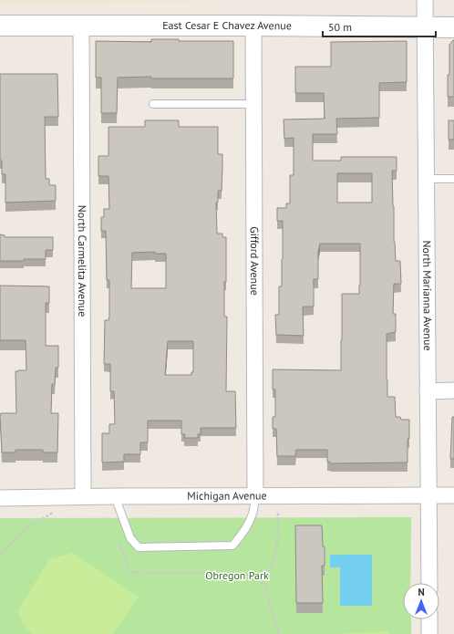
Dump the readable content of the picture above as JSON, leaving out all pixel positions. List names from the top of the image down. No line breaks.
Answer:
{"streets":{"main road":["East Cesar E Chavez Avenue"],"street":["North Carmelita Avenue","Gifford Avenue","North Marianna Avenue","Michigan Avenue"]},"crossings":[["East Cesar E Chavez Avenue","North Carmelita Avenue"],["East Cesar E Chavez Avenue","Gifford Avenue"],["East Cesar E Chavez Avenue","North Marianna Avenue"],["North Carmelita Avenue","Michigan Avenue"],["Gifford Avenue","Michigan Avenue"],["North Marianna Avenue","Michigan Avenue"]],"parks":["Obregon Park"],"scale_bar":"50 m","north":"top"}
